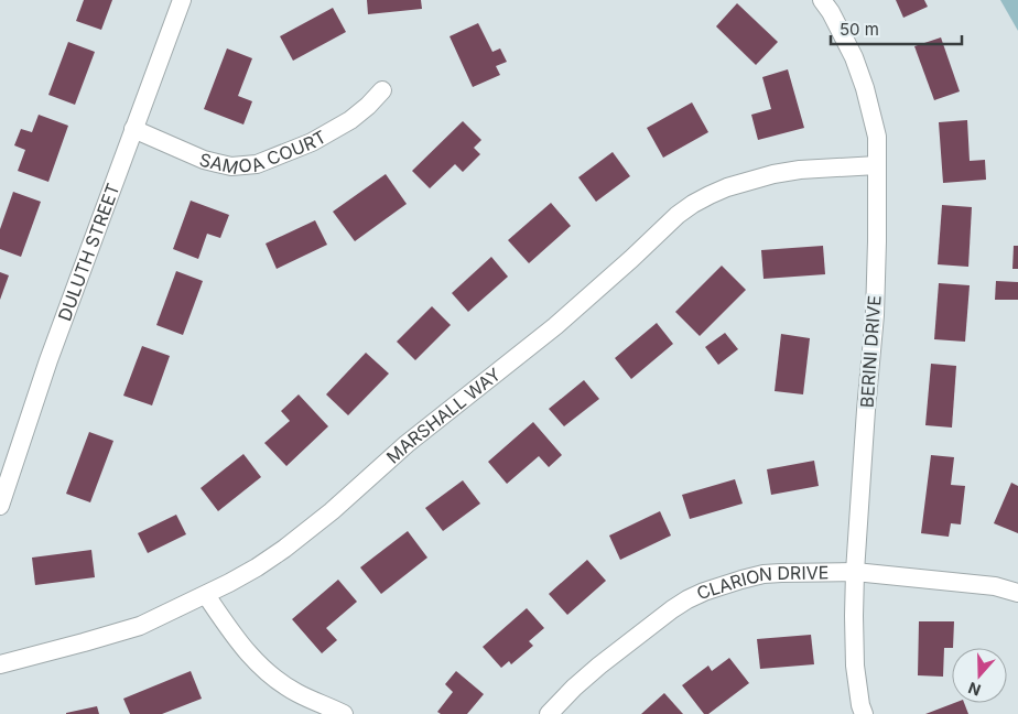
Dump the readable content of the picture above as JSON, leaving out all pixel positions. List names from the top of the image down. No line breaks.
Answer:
{"streets":{"street":["SAMOA COURT","DULUTH STREET","BERINI DRIVE","MARSHALL WAY","CLARION DRIVE"]},"crossings":[["SAMOA COURT","DULUTH STREET"],["BERINI DRIVE","MARSHALL WAY"],["BERINI DRIVE","CLARION DRIVE"]],"scale_bar":"50 m","north":"bottom"}
